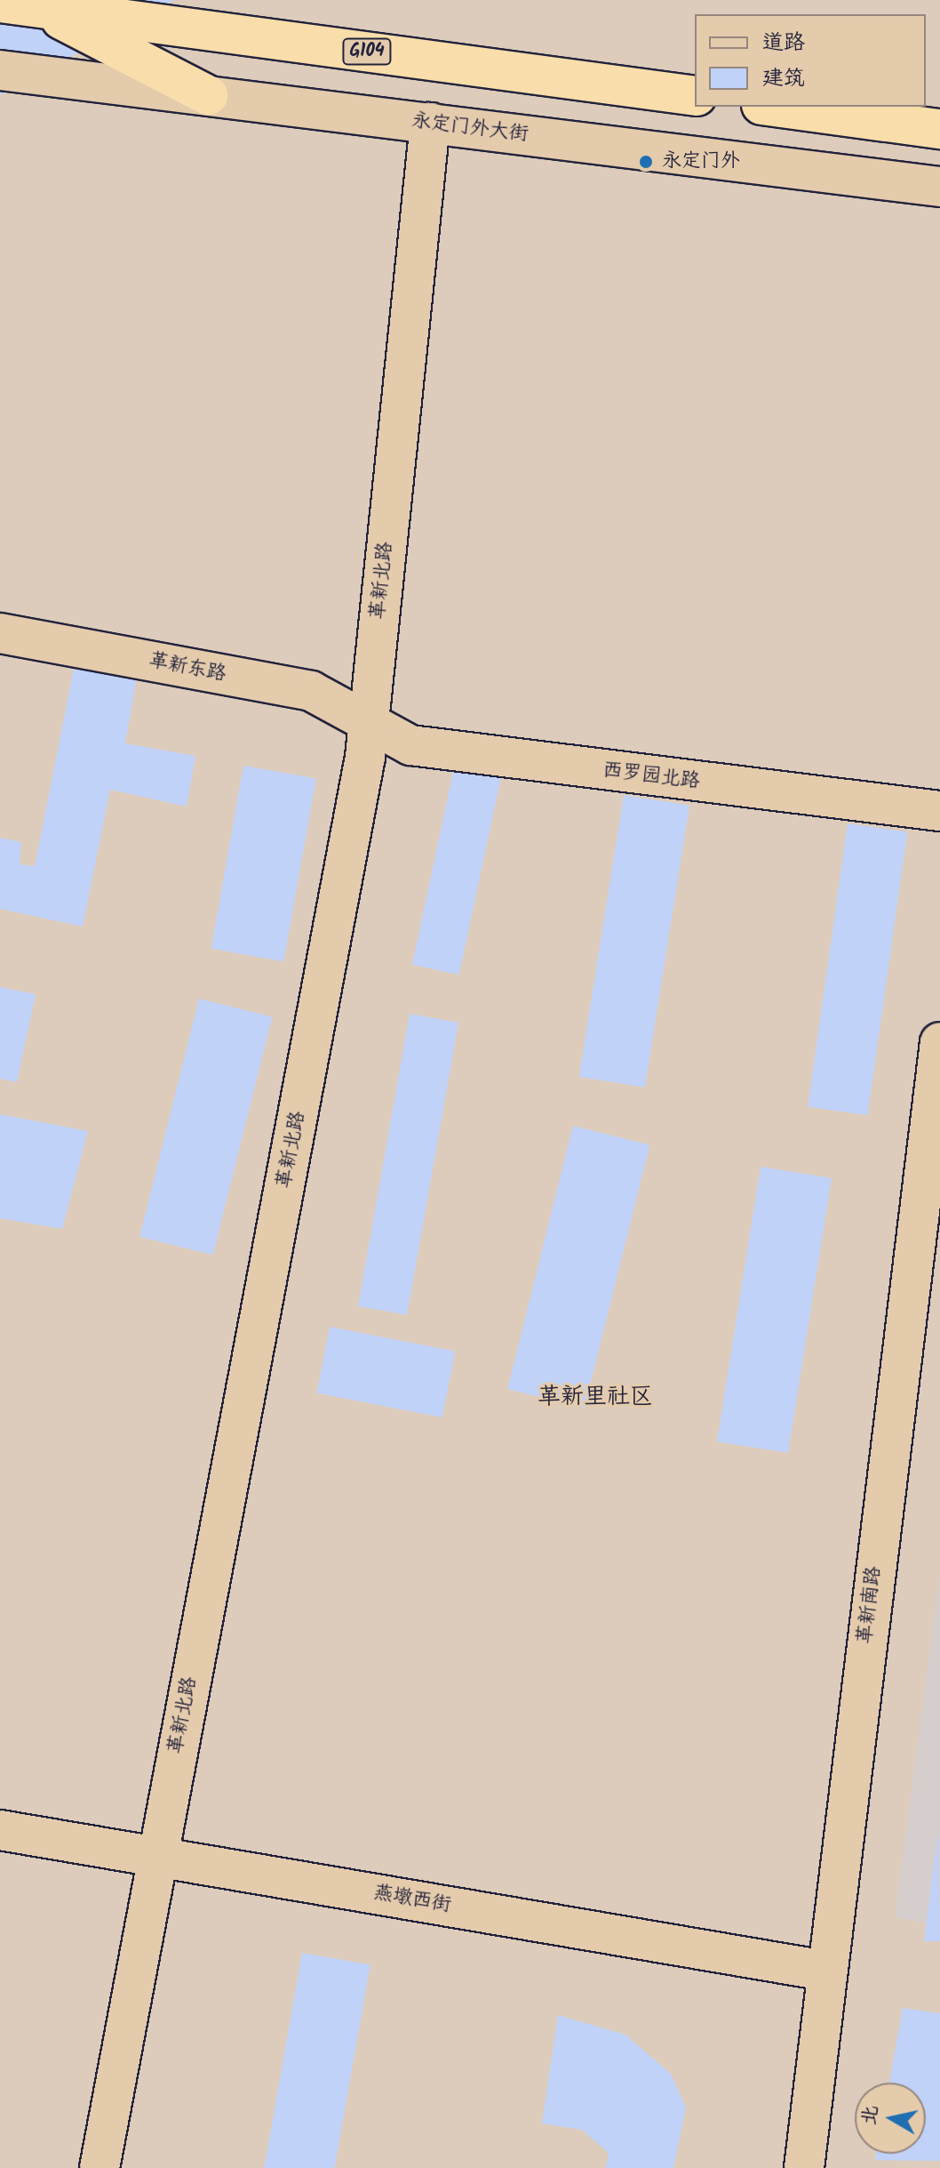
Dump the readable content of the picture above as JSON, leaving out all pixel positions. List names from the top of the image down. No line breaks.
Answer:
{"streets":{"highway":["G104"],"street":["永定门外大街","革新北路","革新东路","西罗园北路","革新南路","燕墩西街"]},"crossings":[["永定门外大街","革新北路"],["革新北路","革新东路"],["革新北路","西罗园北路"],["革新北路","燕墩西街"],["革新东路","西罗园北路"],["革新南路","燕墩西街"]],"districts":["革新里社区"],"places":["永定门外"],"legend":["道路","建筑"],"north":"left"}
